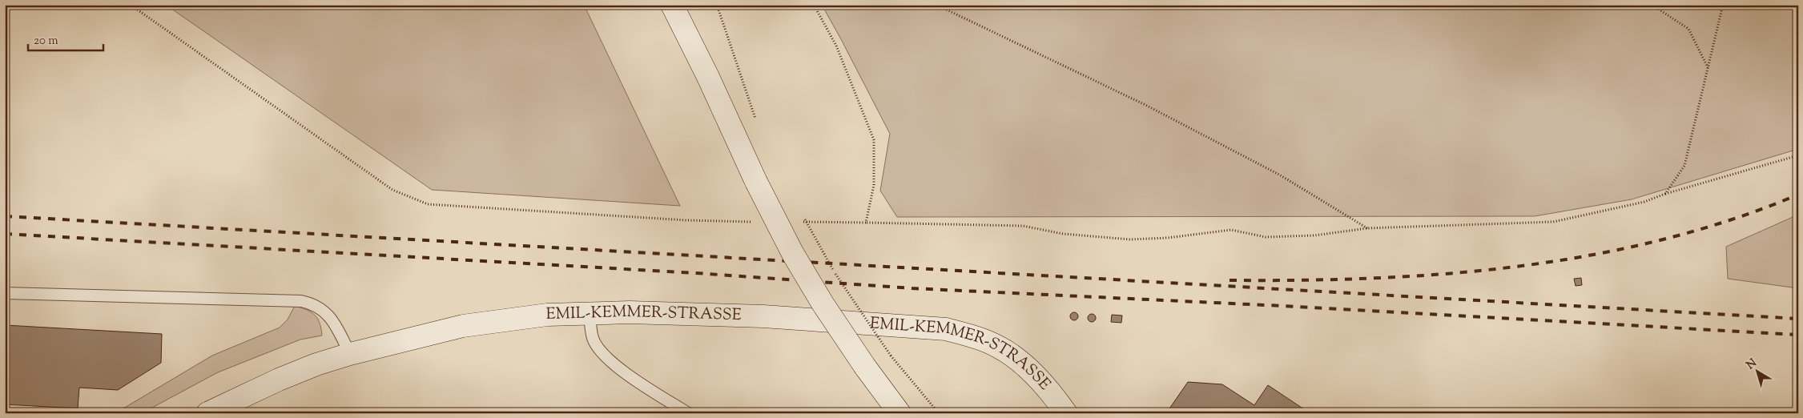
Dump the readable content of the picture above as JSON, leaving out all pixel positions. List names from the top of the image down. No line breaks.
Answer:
{"streets":{"street":["EMIL-KEMMER-STRASSE"]},"scale_bar":"20 m","north":"top left"}
